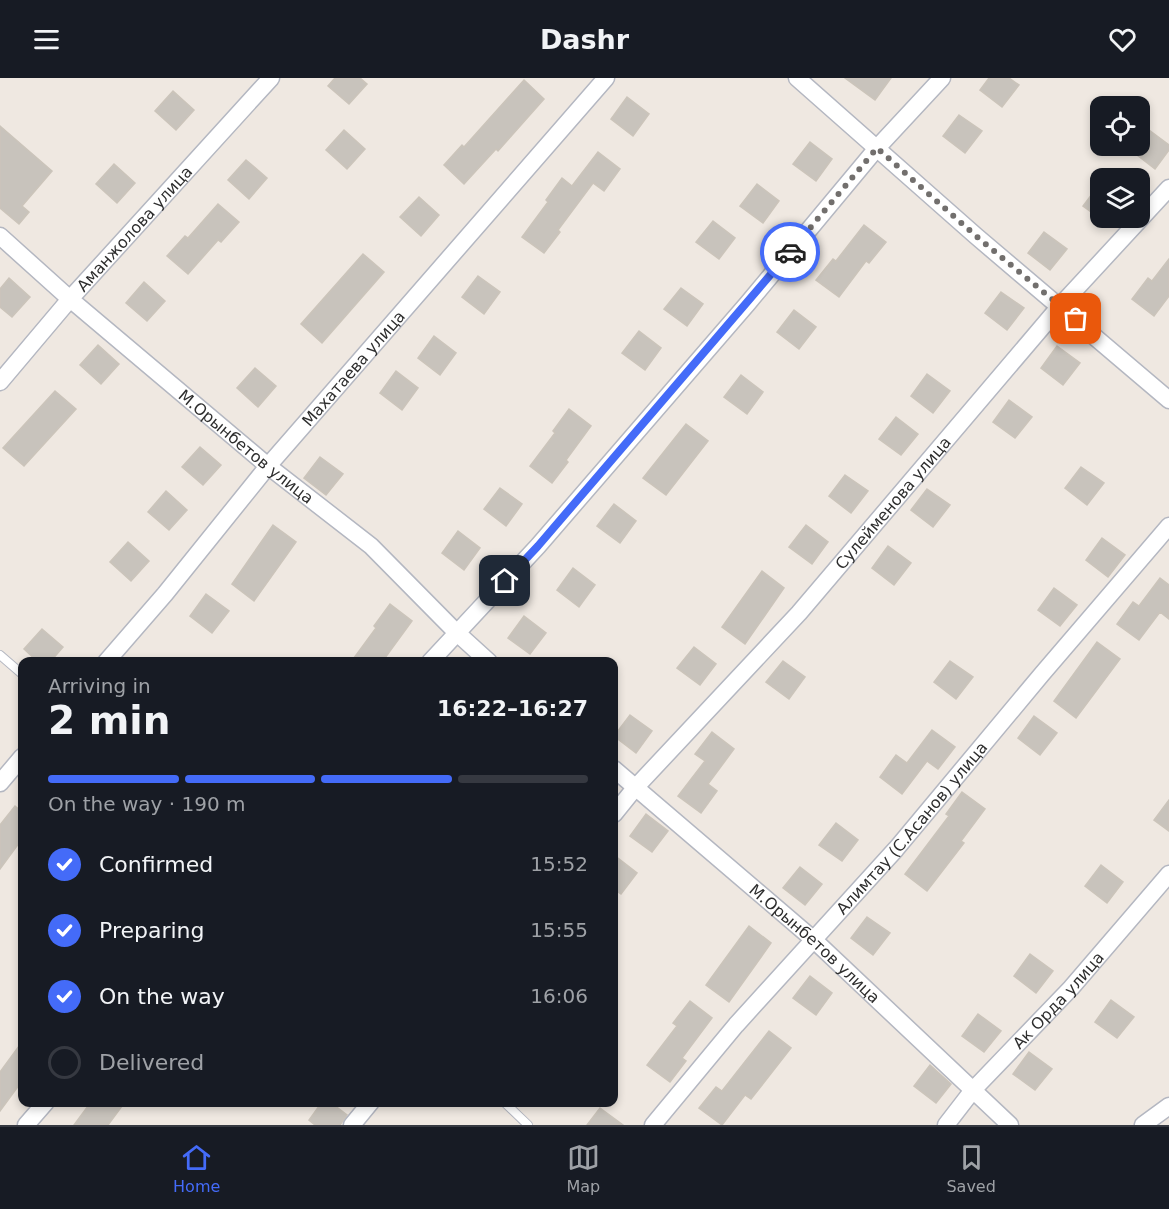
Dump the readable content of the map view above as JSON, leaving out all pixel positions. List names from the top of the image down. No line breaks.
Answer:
{"streets":{"street":["Аманжолова улица","Махатаева улица","М.Орынбетов улица","Сулейменова улица","Алимтау (С.Асанов) улица","Ак Орда улица"]},"crossings":[["Аманжолова улица","М.Орынбетов улица"],["Махатаева улица","М.Орынбетов улица"],["М.Орынбетов улица","Сулейменова улица"],["М.Орынбетов улица","Алимтау (С.Асанов) улица"],["М.Орынбетов улица","Ак Орда улица"]],"page":{"header":"Dashr","heading":["2 min","Arriving in","16:22–16:27"],"bar":"On the way · 190 m","list":[["Confirmed","15:52"],["Preparing","15:55"],["On the way","16:06"],"Delivered"],"tabs":["Home","Map","Saved"]}}
